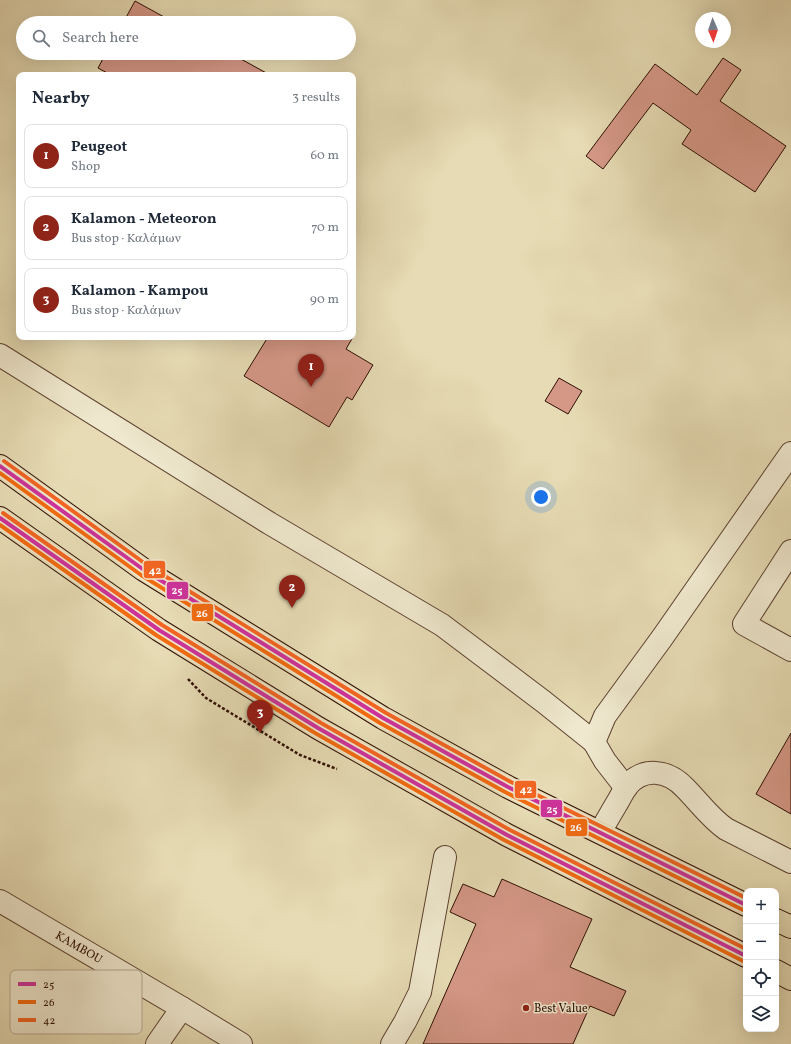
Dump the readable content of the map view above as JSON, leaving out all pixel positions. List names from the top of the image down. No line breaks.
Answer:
{"streets":{"street":["KAMBOU"]},"places":["Best Value"],"lines":["transit line 42","transit line 25","transit line 26"],"legend":["25","26","42"],"north":"bottom","page":{"search":"Search here","heading":["Nearby","3 results"],"list":[{"mark":"1","name":"Peugeot","note":"Shop","value":"60 m"},{"mark":"2","name":"Kalamon - Meteoron","note":"Bus stop · Καλάμων","value":"70 m"},{"mark":"3","name":"Kalamon - Kampou","note":"Bus stop · Καλάμων","value":"90 m"}],"pins":["1","2","3"],"map_buttons":["+","−"]}}
